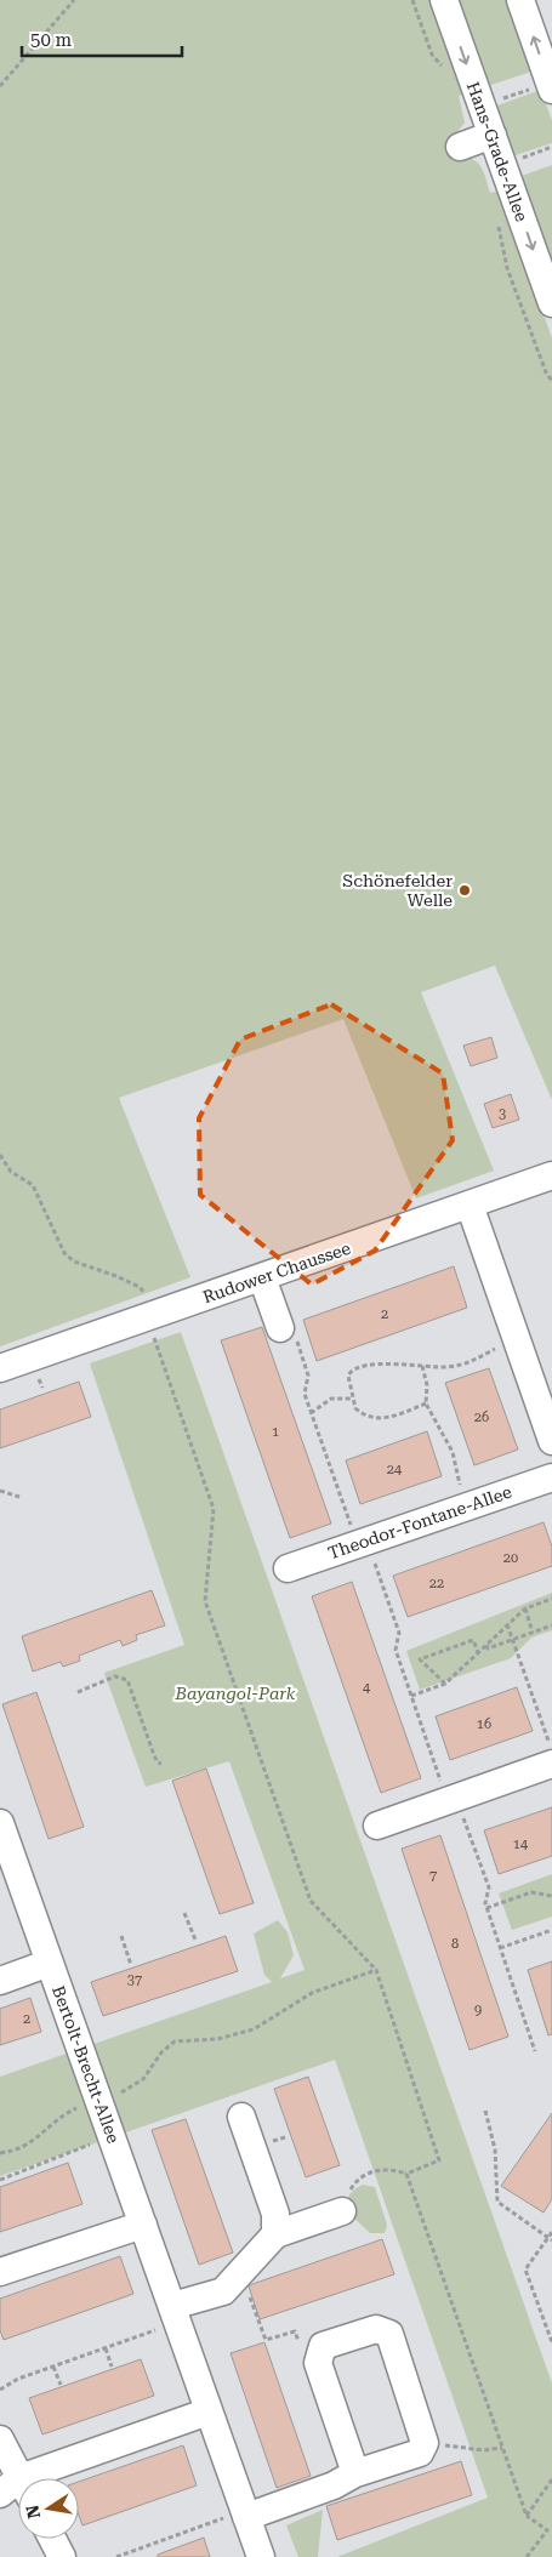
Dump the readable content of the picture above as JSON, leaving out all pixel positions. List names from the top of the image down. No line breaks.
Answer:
{"streets":{"street":["Hans-Grade-Allee","Rudower Chaussee","Theodor-Fontane-Allee","Bertolt-Brecht-Allee"]},"parks":["Bayangol-Park"],"places":["Schönefelder Welle"],"house_numbers":["3","2","26","1","24","20","22","4","16","14","7","8","37","9","2"],"scale_bar":"50 m","north":"left"}
